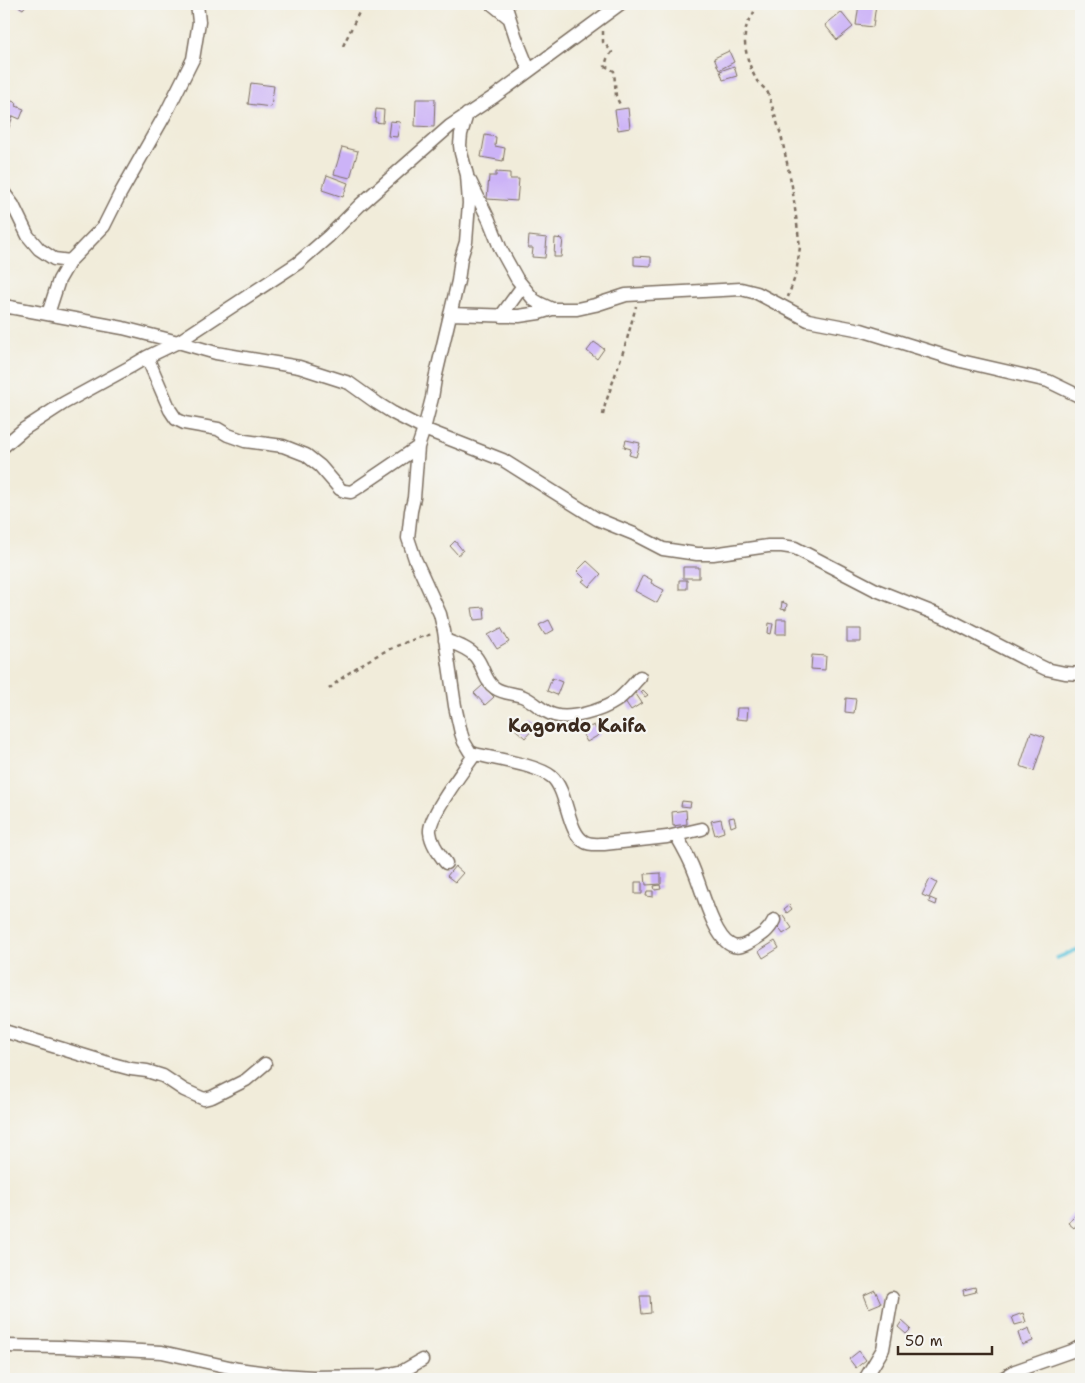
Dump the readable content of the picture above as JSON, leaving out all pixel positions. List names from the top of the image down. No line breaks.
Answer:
{"districts":["Kagondo Kaifa"],"scale_bar":"50 m"}
